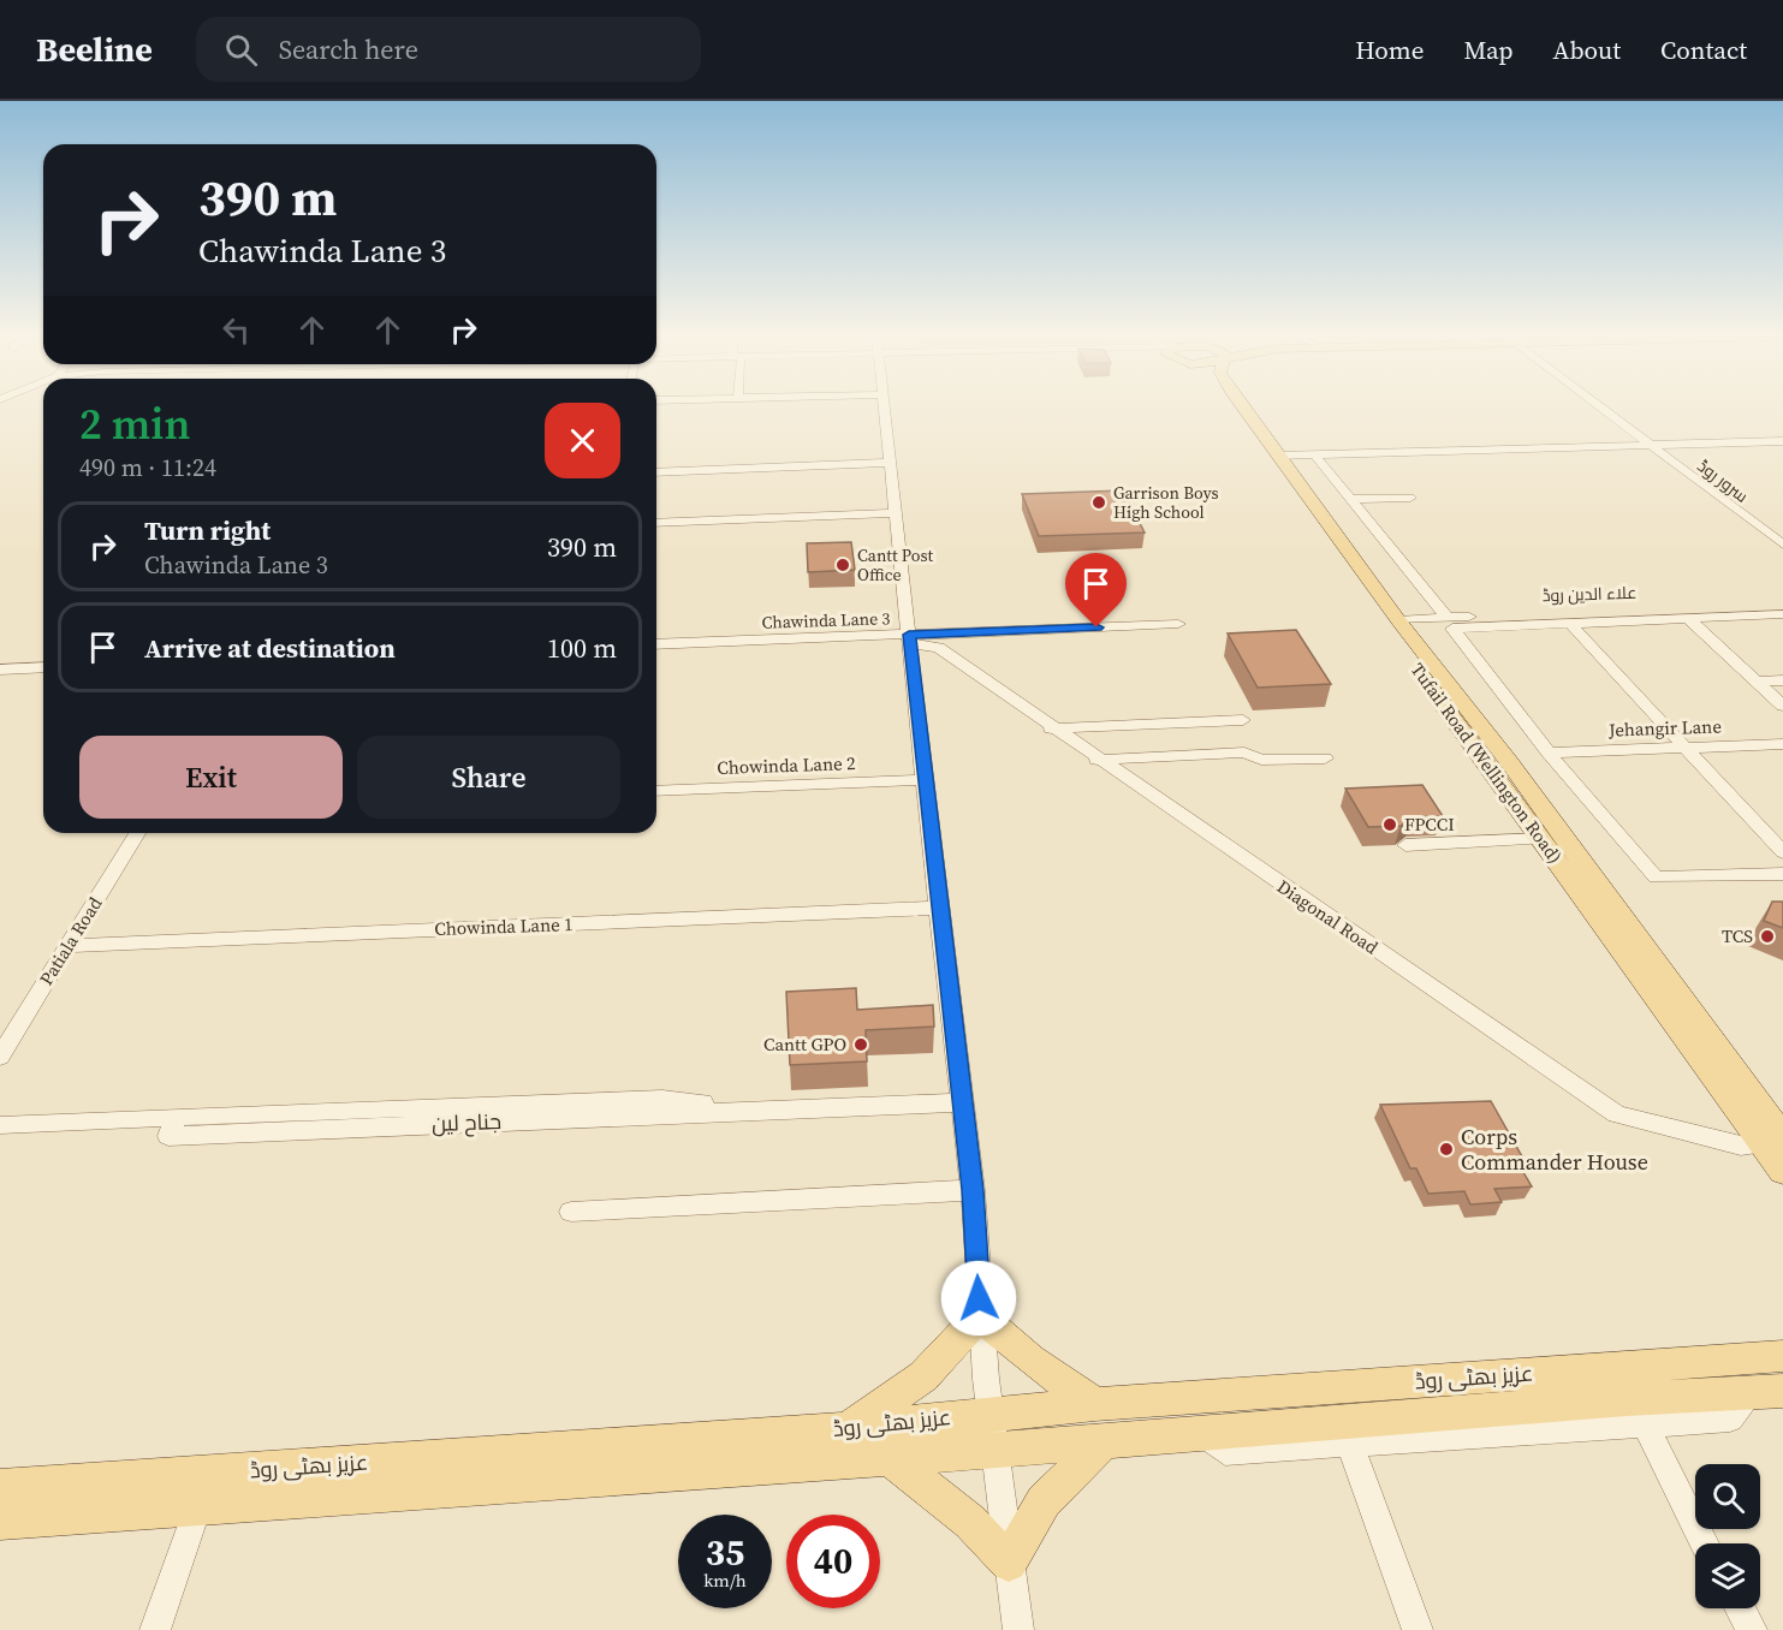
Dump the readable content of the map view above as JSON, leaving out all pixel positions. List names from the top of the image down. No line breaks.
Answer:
{"streets":{"main road":["Tufail Road (Wellington Road)","عزیز بھٹی روڈ"],"street":["سرور روڈ","علاء الدین روڈ","Chawinda Lane 3","Jehangir Lane","Chowinda Lane 2","Diagonal Road","Chowinda Lane 1","Patiala Road","جناح لین"]},"crossings":[["علاء الدین روڈ","Tufail Road (Wellington Road)"],["Chawinda Lane 3","Diagonal Road"],["Tufail Road (Wellington Road)","Diagonal Road"],["Chowinda Lane 1","Patiala Road"]],"places":["Garrison Boys High School","Cantt Post Office","FPCCI","TCS","Cantt GPO","Corps Commander House"],"page":{"header":"Beeline","search":"Search here","nav":["Home","Map","About","Contact"],"turn":["390 m","Chawinda Lane 3"],"heading":["2 min","490 m · 11:24"],"list":[{"name":"Turn right","note":"Chawinda Lane 3","value":"390 m"},{"name":"Arrive at destination","value":"100 m"}],"buttons":["Exit","Share"],"speed":"35 km/h","limit":"40"}}
